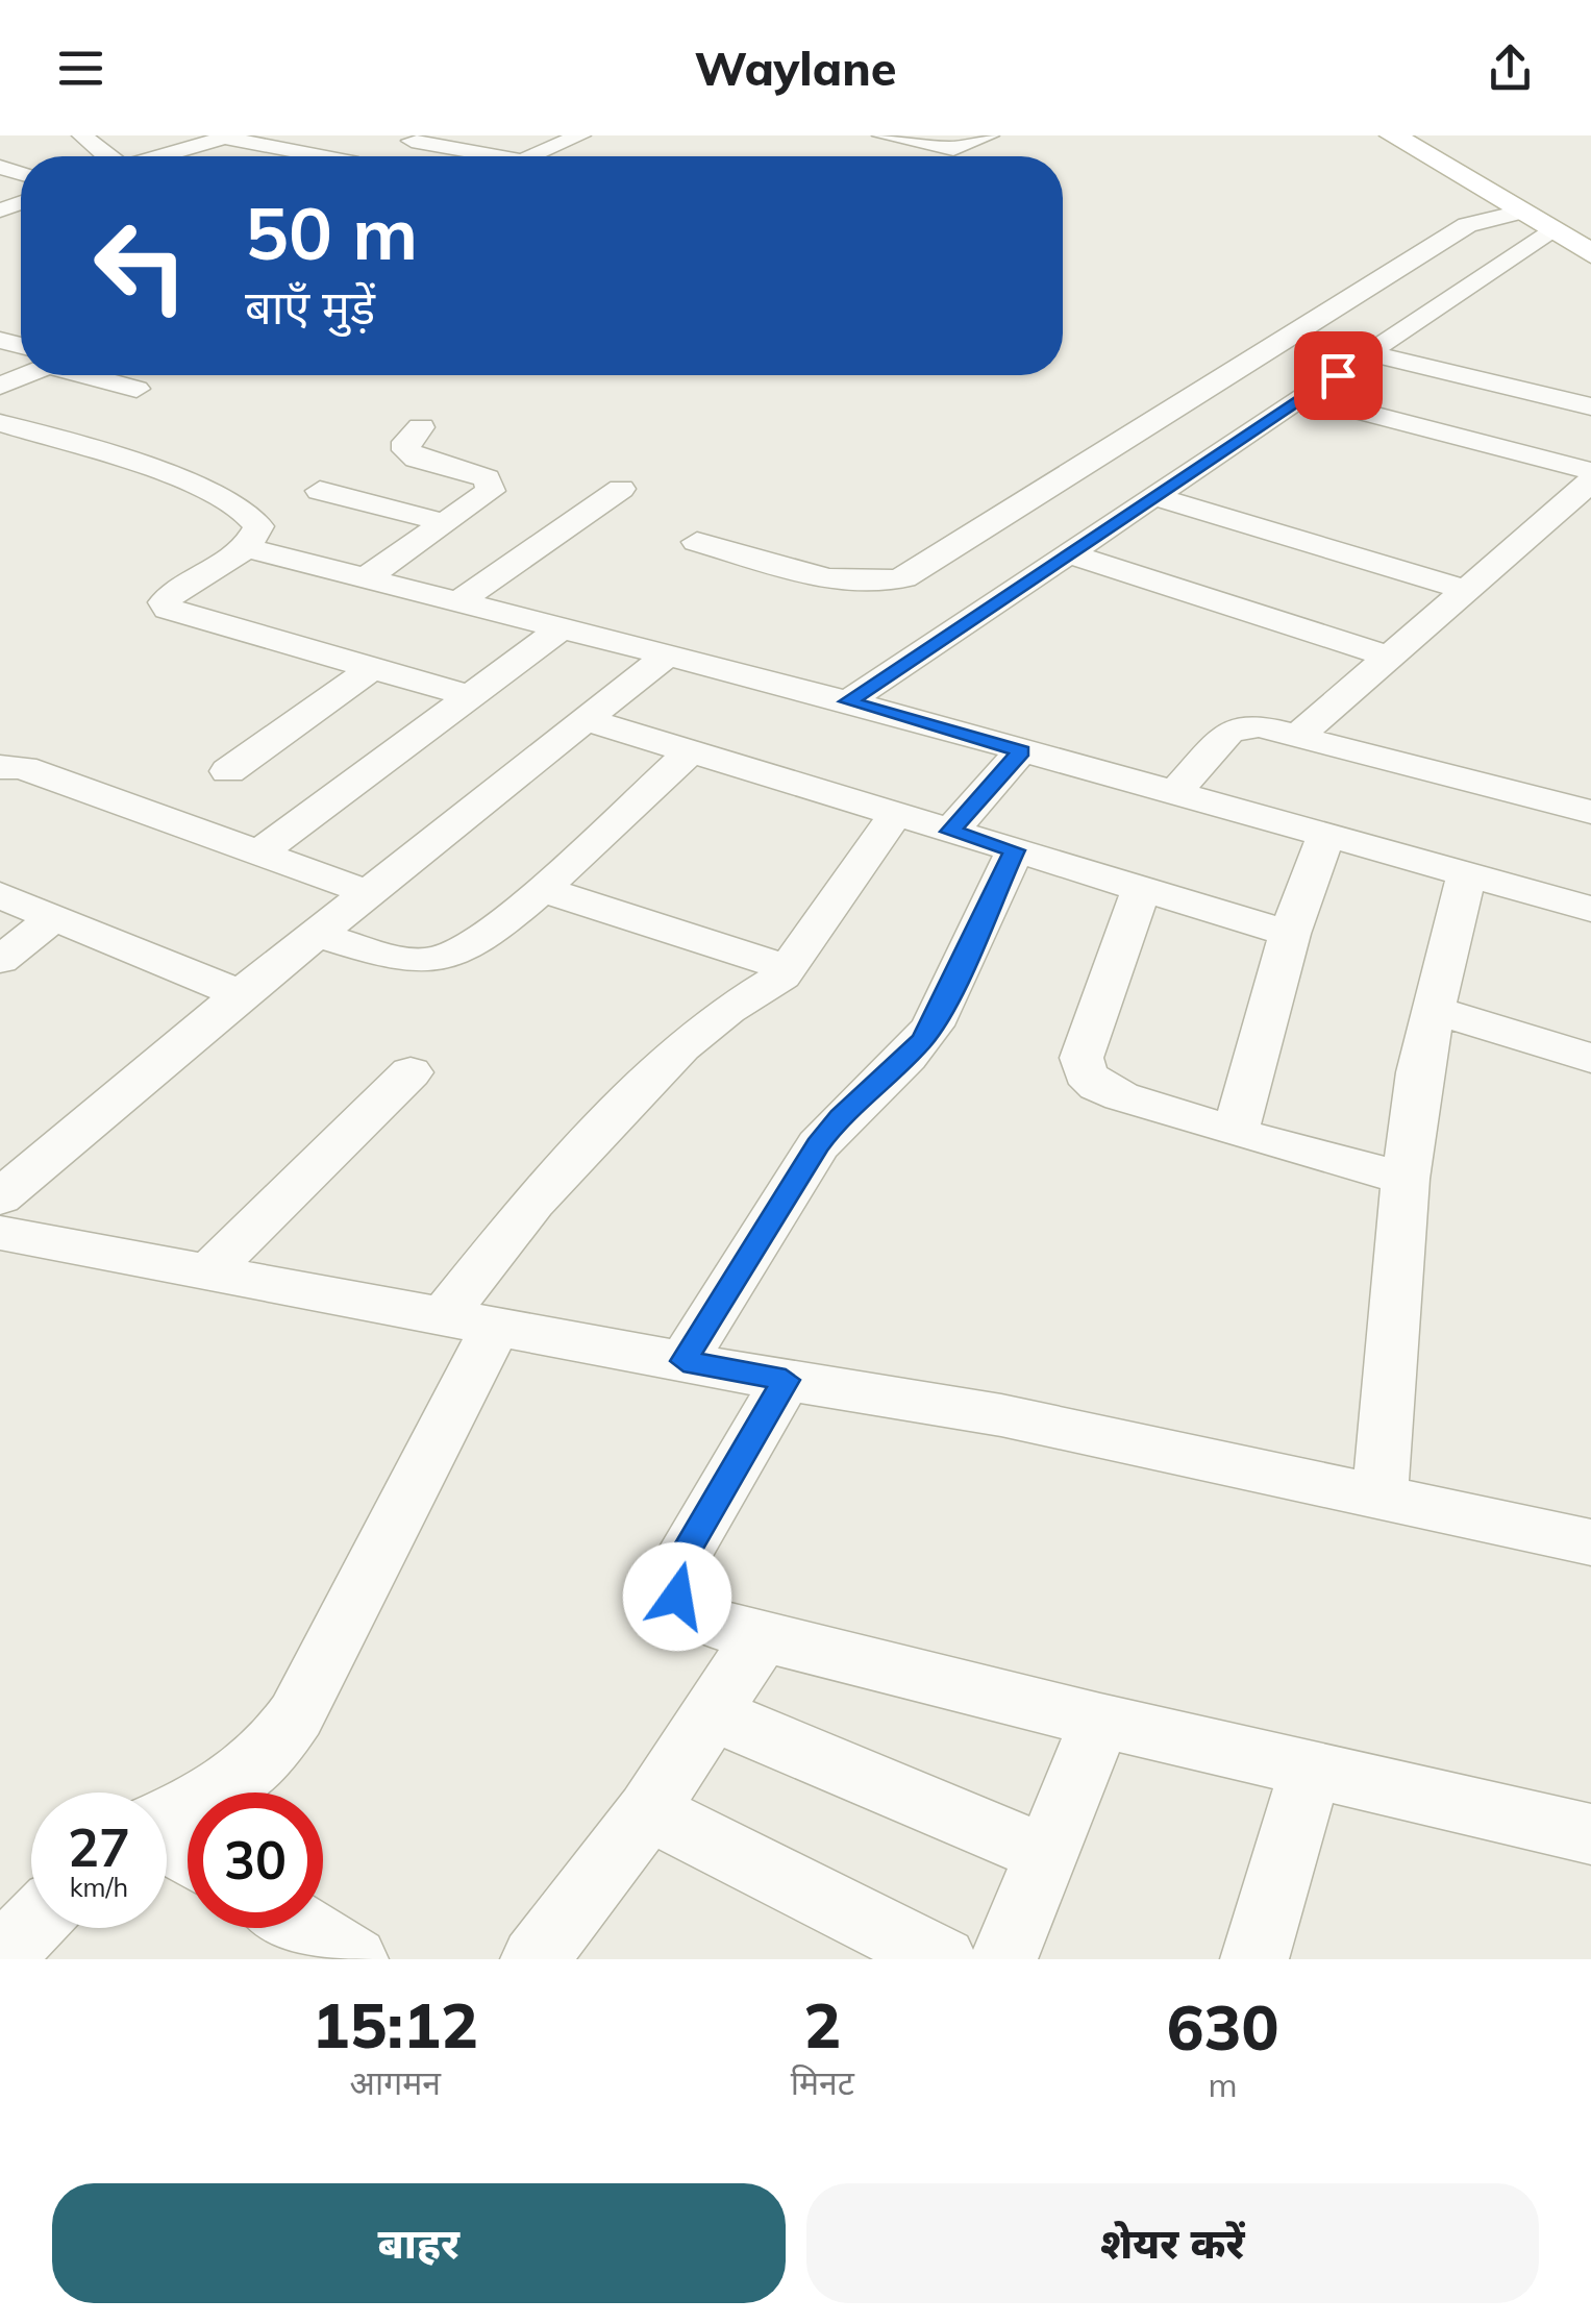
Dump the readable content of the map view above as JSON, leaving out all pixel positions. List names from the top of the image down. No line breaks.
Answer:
{"page":{"header":"Waylane","turn":["50 m","बाएँ मुड़ें"],"speed":"27 km/h","limit":"30","eta":["15:12","आगमन","2","मिनट","630","m"],"buttons":["बाहर","शेयर करें"]}}
